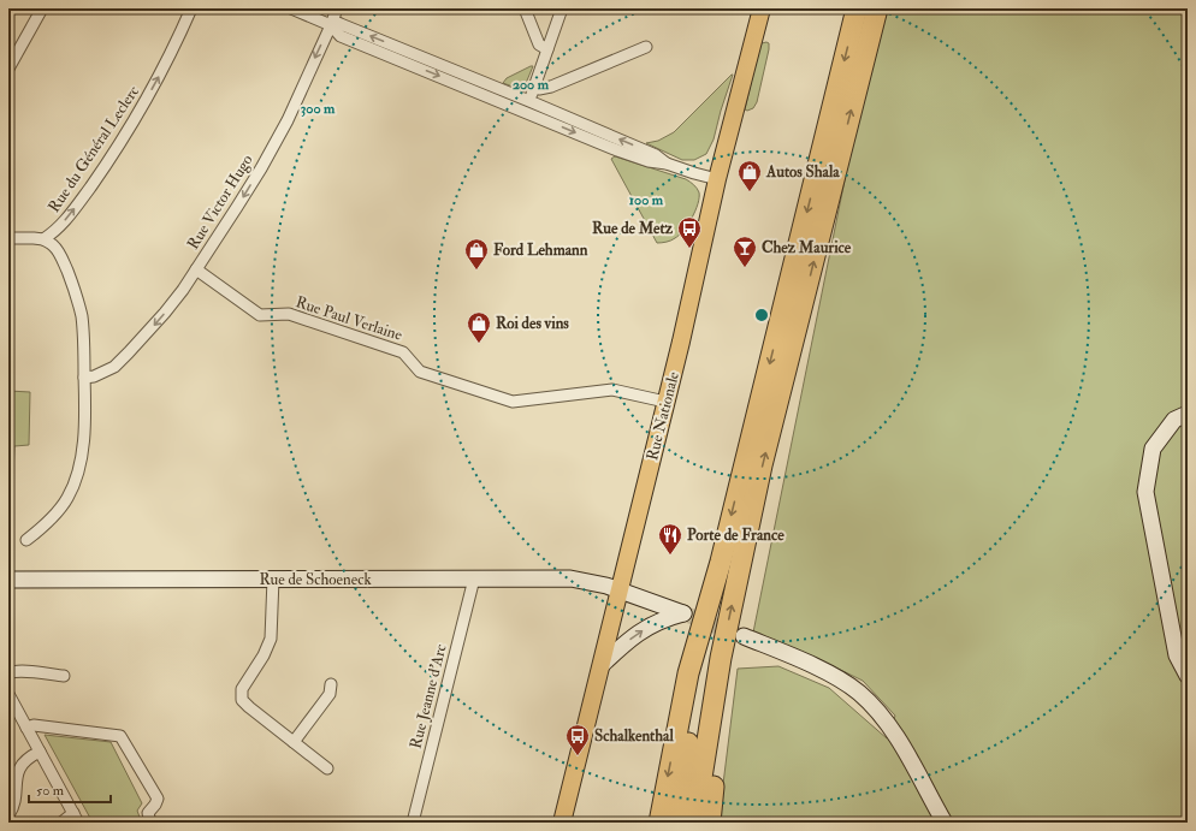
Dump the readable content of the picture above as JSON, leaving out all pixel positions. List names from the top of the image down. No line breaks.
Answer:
{"streets":{"main road":["Rue Nationale","Rue de Schoeneck"],"street":["Rue du Général Leclerc","Rue Victor Hugo","Rue Paul Verlaine","Rue Jeanne d'Arc"]},"crossings":[["Rue Victor Hugo","Rue Paul Verlaine"],["Rue Paul Verlaine","Rue Nationale"],["Rue Nationale","Rue de Schoeneck"],["Rue de Schoeneck","Rue Jeanne d'Arc"]],"one_way":["Rue du Général Leclerc","Rue Victor Hugo"],"places":{"shop":["Autos Shala","Ford Lehmann","Roi des vins"],"bus stop":["Rue de Metz","Schalkenthal"],"bar":["Chez Maurice"],"restaurant":["Porte de France"]},"scale_bar":"50 m","rings":["200 m","300 m","100 m"]}
